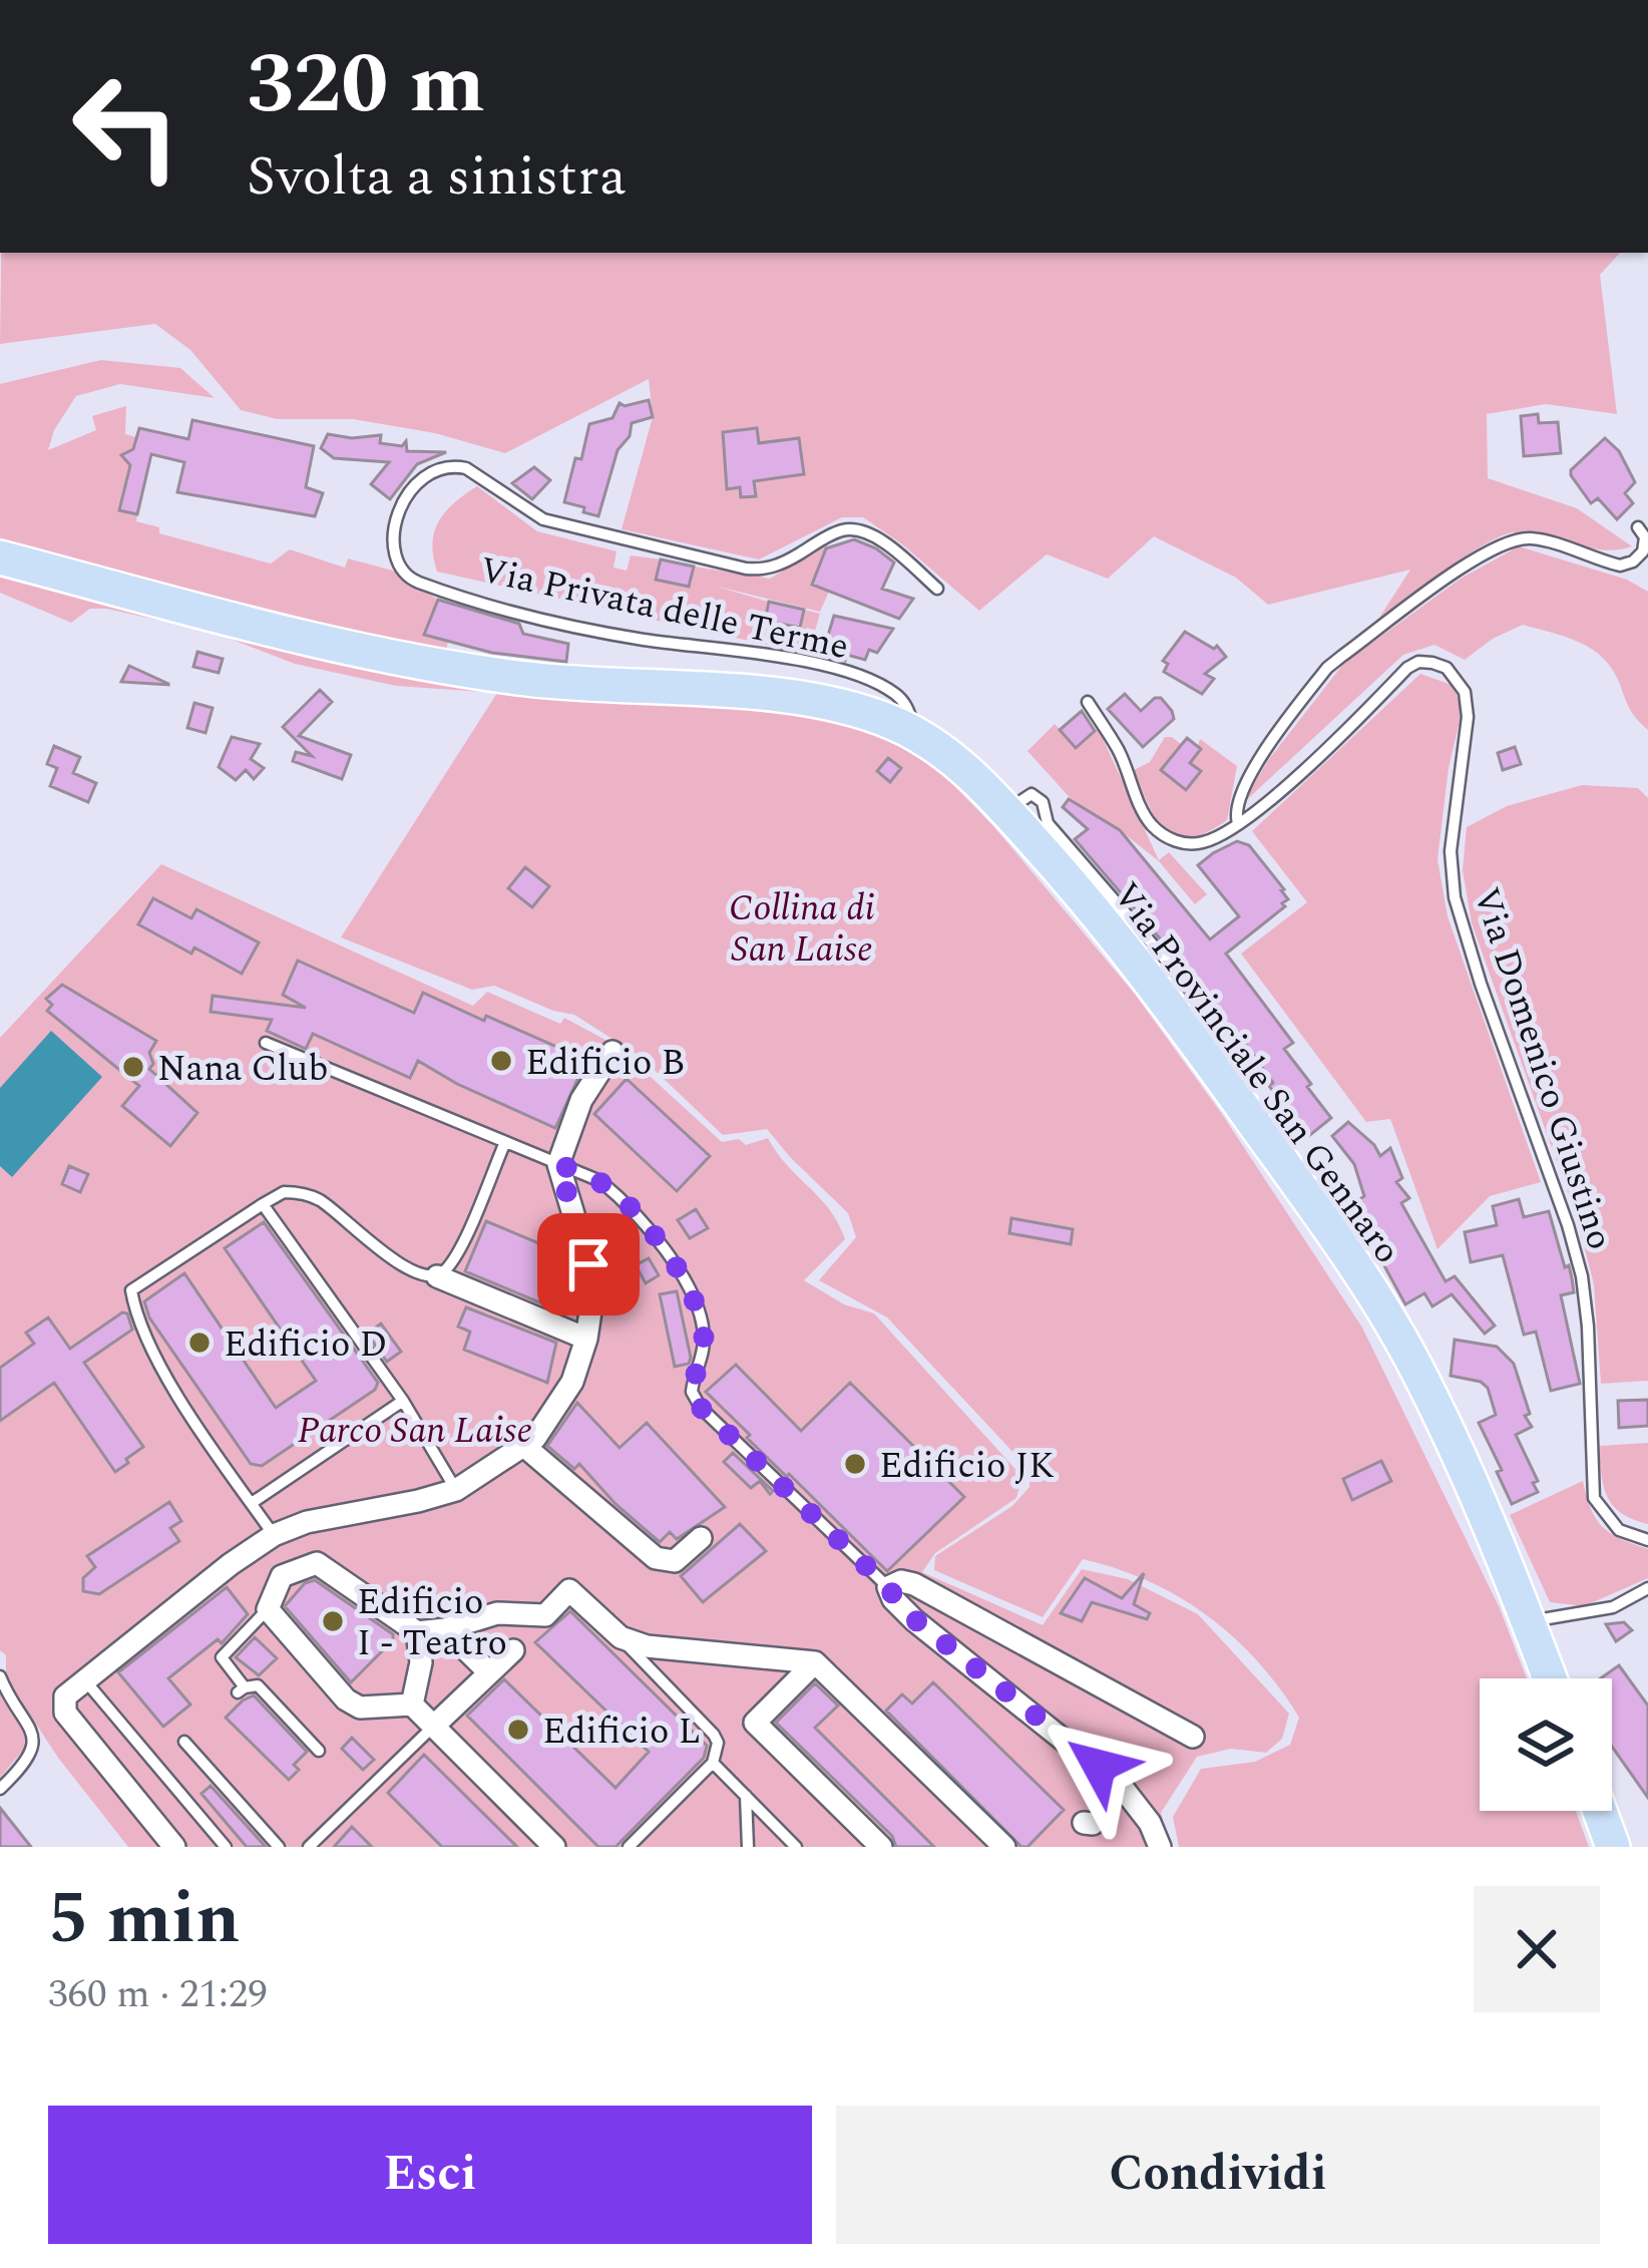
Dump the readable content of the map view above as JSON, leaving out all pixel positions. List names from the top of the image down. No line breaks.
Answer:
{"streets":{"main road":["Via Provinciale San Gennaro"],"lane":["Via Privata delle Terme","Via Domenico Giustino"]},"crossings":[["Via Privata delle Terme","Via Provinciale San Gennaro"]],"parks":["Collina di San Laise","Parco San Laise"],"places":["Edificio B","Nana Club","Edificio D","Edificio JK","Edificio I - Teatro","Edificio L"],"page":{"turn":["320 m","Svolta a sinistra"],"heading":["5 min","360 m · 21:29"],"buttons":["Esci","Condividi"]}}
